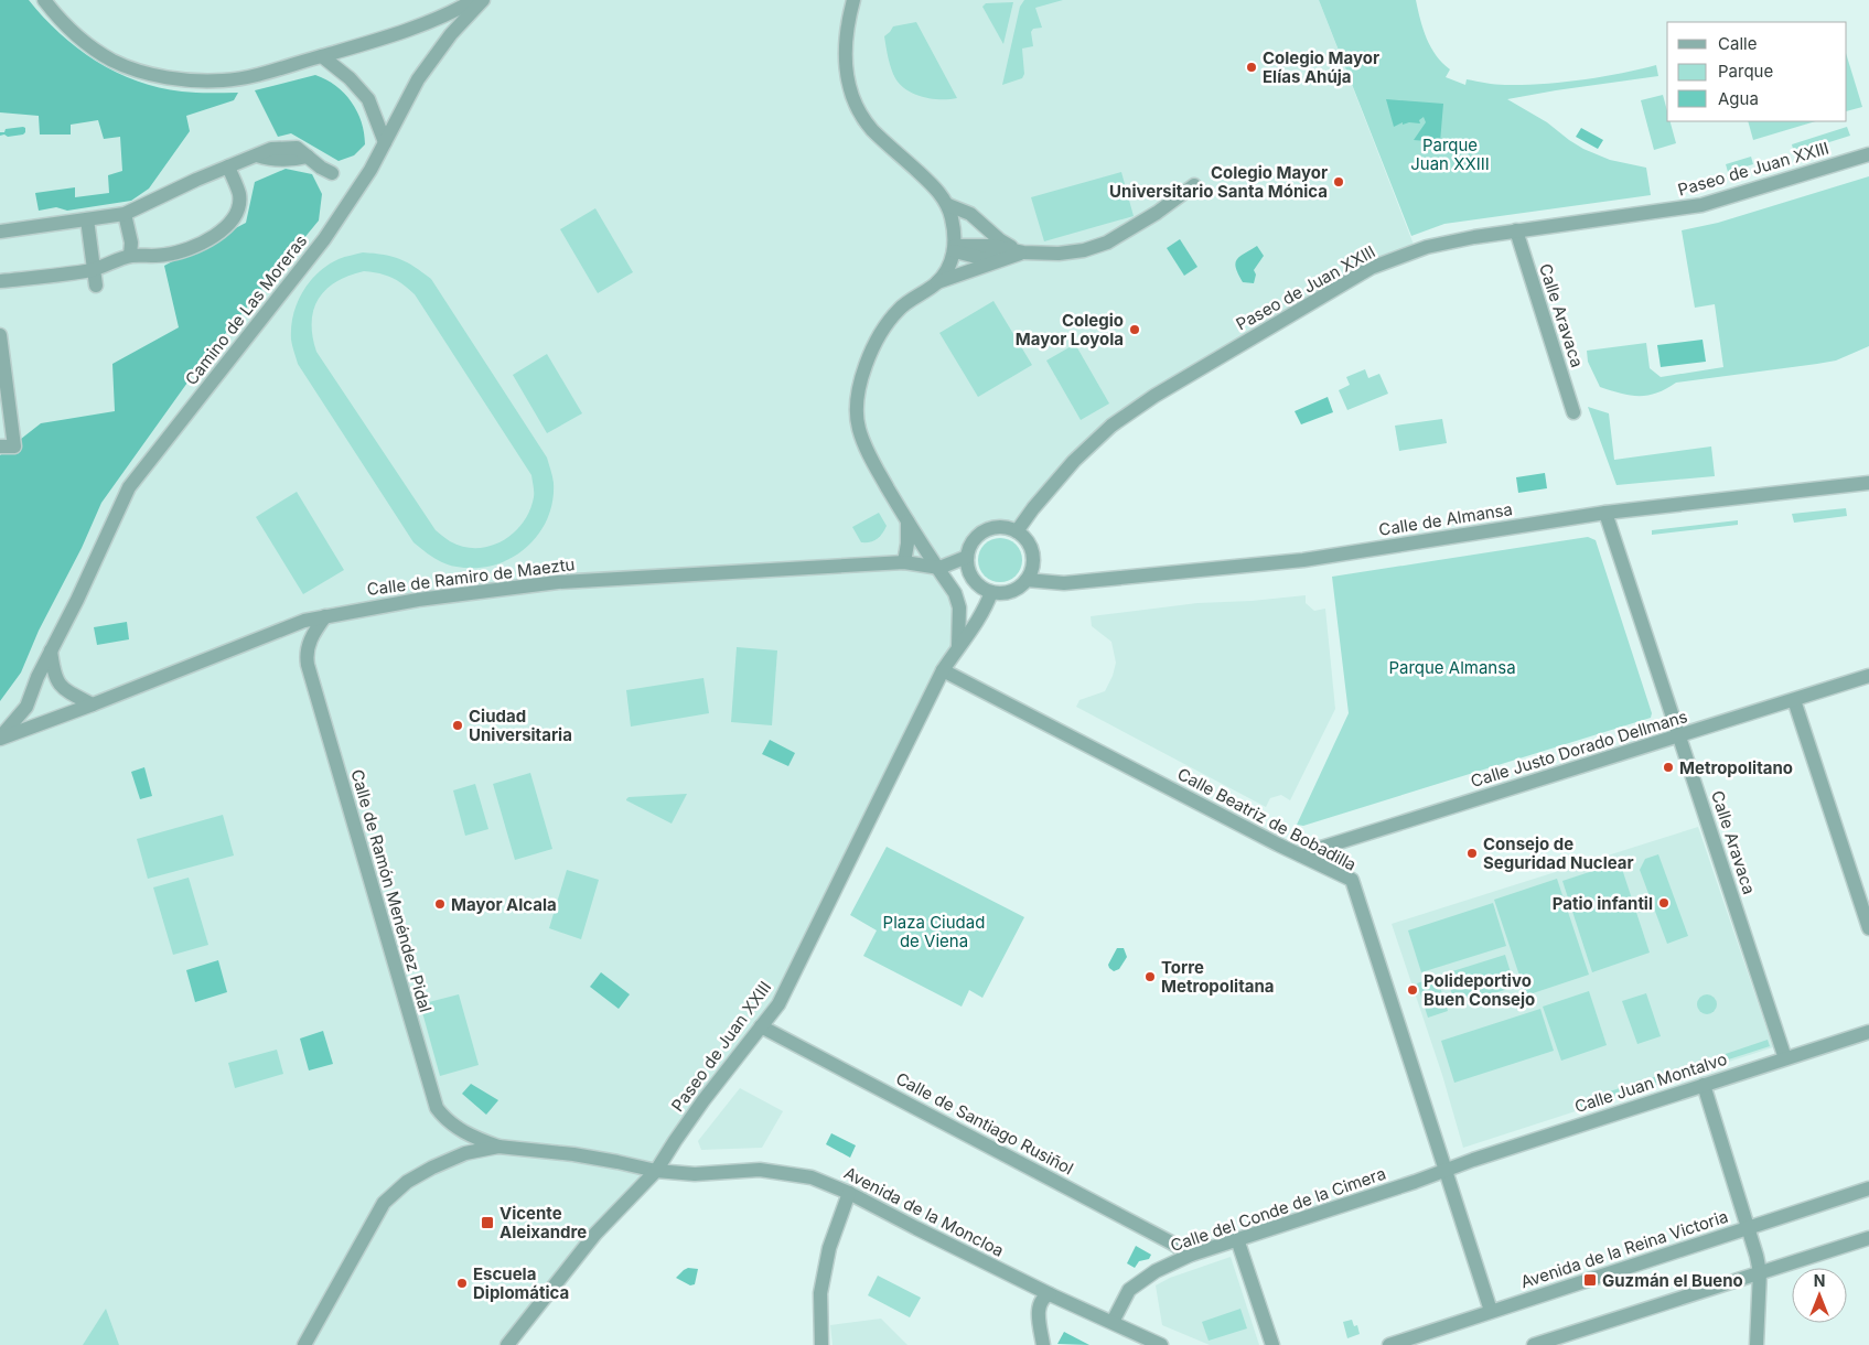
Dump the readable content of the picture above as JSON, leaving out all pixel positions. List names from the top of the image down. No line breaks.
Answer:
{"streets":{"street":["Paseo de Juan XXIII","Camino de Las Moreras","Calle Aravaca","Calle de Almansa","Calle de Ramiro de Maeztu","Calle Justo Dorado Dellmans","Calle Beatriz de Bobadilla","Calle de Ramón Menéndez Pidal","Calle Juan Montalvo","Calle de Santiago Rusiñol","Calle del Conde de la Cimera","Avenida de la Moncloa","Avenida de la Reina Victoria"]},"crossings":[["Paseo de Juan XXIII","Calle Aravaca"],["Paseo de Juan XXIII","Calle de Almansa"],["Paseo de Juan XXIII","Calle Beatriz de Bobadilla"],["Paseo de Juan XXIII","Calle de Santiago Rusiñol"],["Paseo de Juan XXIII","Avenida de la Moncloa"],["Camino de Las Moreras","Calle de Ramiro de Maeztu"],["Calle Aravaca","Calle de Almansa"],["Calle Aravaca","Calle Justo Dorado Dellmans"],["Calle Aravaca","Calle Juan Montalvo"],["Calle de Ramiro de Maeztu","Calle de Ramón Menéndez Pidal"],["Calle Justo Dorado Dellmans","Calle Beatriz de Bobadilla"],["Calle Beatriz de Bobadilla","Calle Juan Montalvo"],["Calle Beatriz de Bobadilla","Calle del Conde de la Cimera"],["Calle Beatriz de Bobadilla","Avenida de la Reina Victoria"],["Calle de Ramón Menéndez Pidal","Avenida de la Moncloa"],["Calle Juan Montalvo","Calle del Conde de la Cimera"],["Calle de Santiago Rusiñol","Calle del Conde de la Cimera"],["Calle del Conde de la Cimera","Avenida de la Moncloa"]],"parks":["Parque Juan XXIII","Parque Almansa","Plaza Ciudad de Viena"],"places":{"other":["Colegio Mayor Elías Ahúja","Colegio Mayor Universitario Santa Mónica","Colegio Mayor Loyola","Ciudad Universitaria","Metropolitano","Consejo de Seguridad Nuclear","Patio infantil","Mayor Alcala","Torre Metropolitana","Polideportivo Buen Consejo","Escuela Diplomática"],"transit":["Vicente Aleixandre","Guzmán el Bueno"]},"legend":["Calle","Parque","Agua"],"north":"top"}
